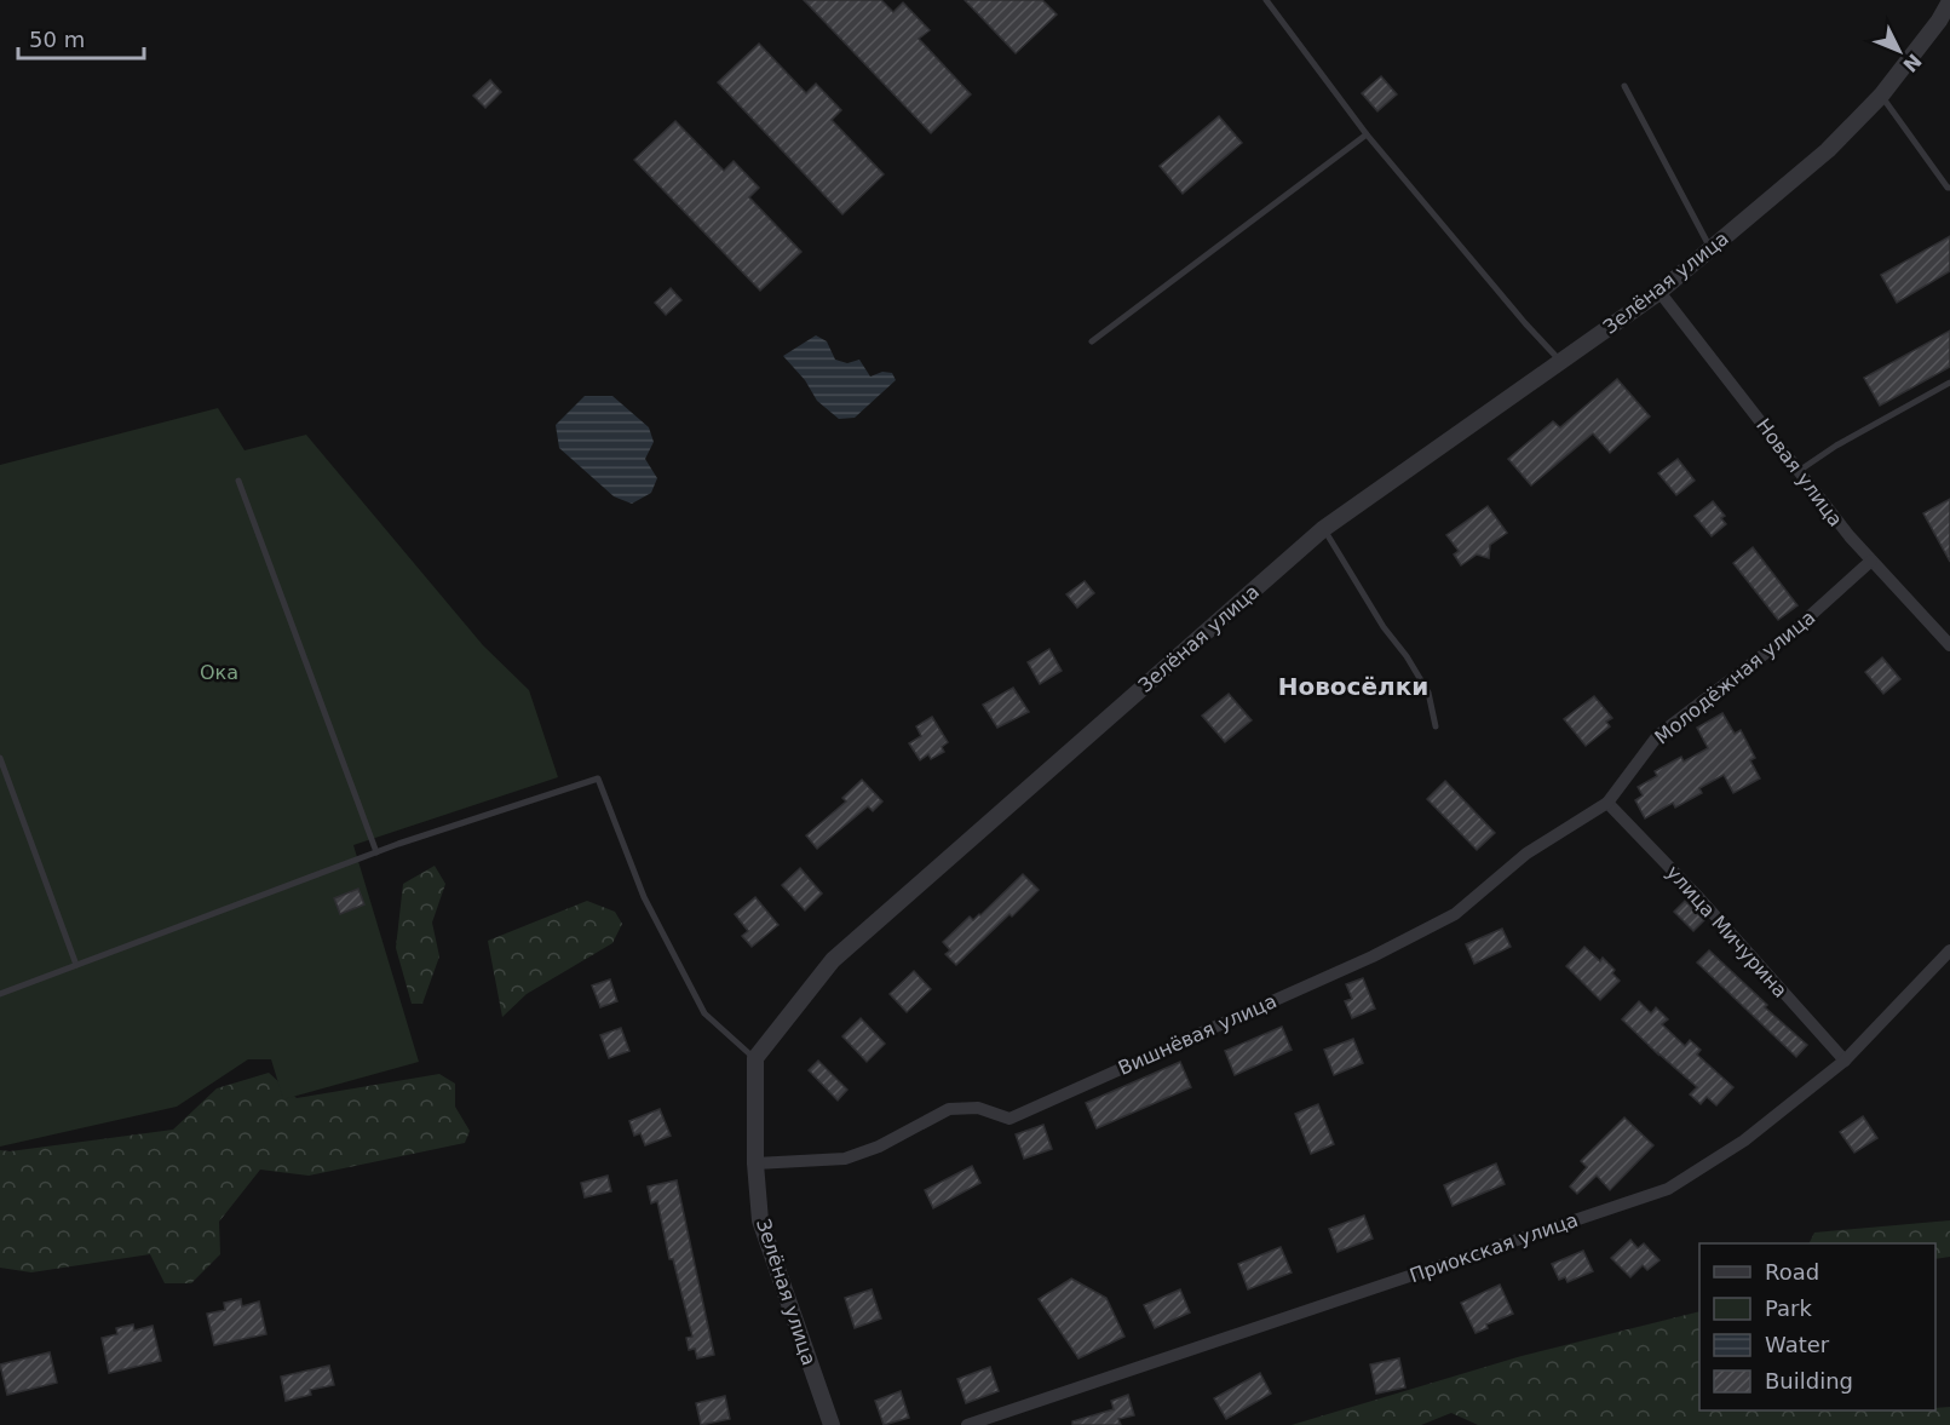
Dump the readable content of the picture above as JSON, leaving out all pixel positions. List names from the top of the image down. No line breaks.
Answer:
{"streets":{"street":["Зелёная улица","Новая улица","Молодёжная улица","улица Мичурина","Вишнёвая улица","Приокская улица"]},"crossings":[["Зелёная улица","Новая улица"],["Зелёная улица","Вишнёвая улица"],["Новая улица","Молодёжная улица"],["Молодёжная улица","улица Мичурина"],["Молодёжная улица","Вишнёвая улица"],["улица Мичурина","Вишнёвая улица"],["улица Мичурина","Приокская улица"]],"districts":["Новосёлки"],"parks":["Ока"],"legend":["Road","Park","Water","Building"],"scale_bar":"50 m","north":"bottom right"}
